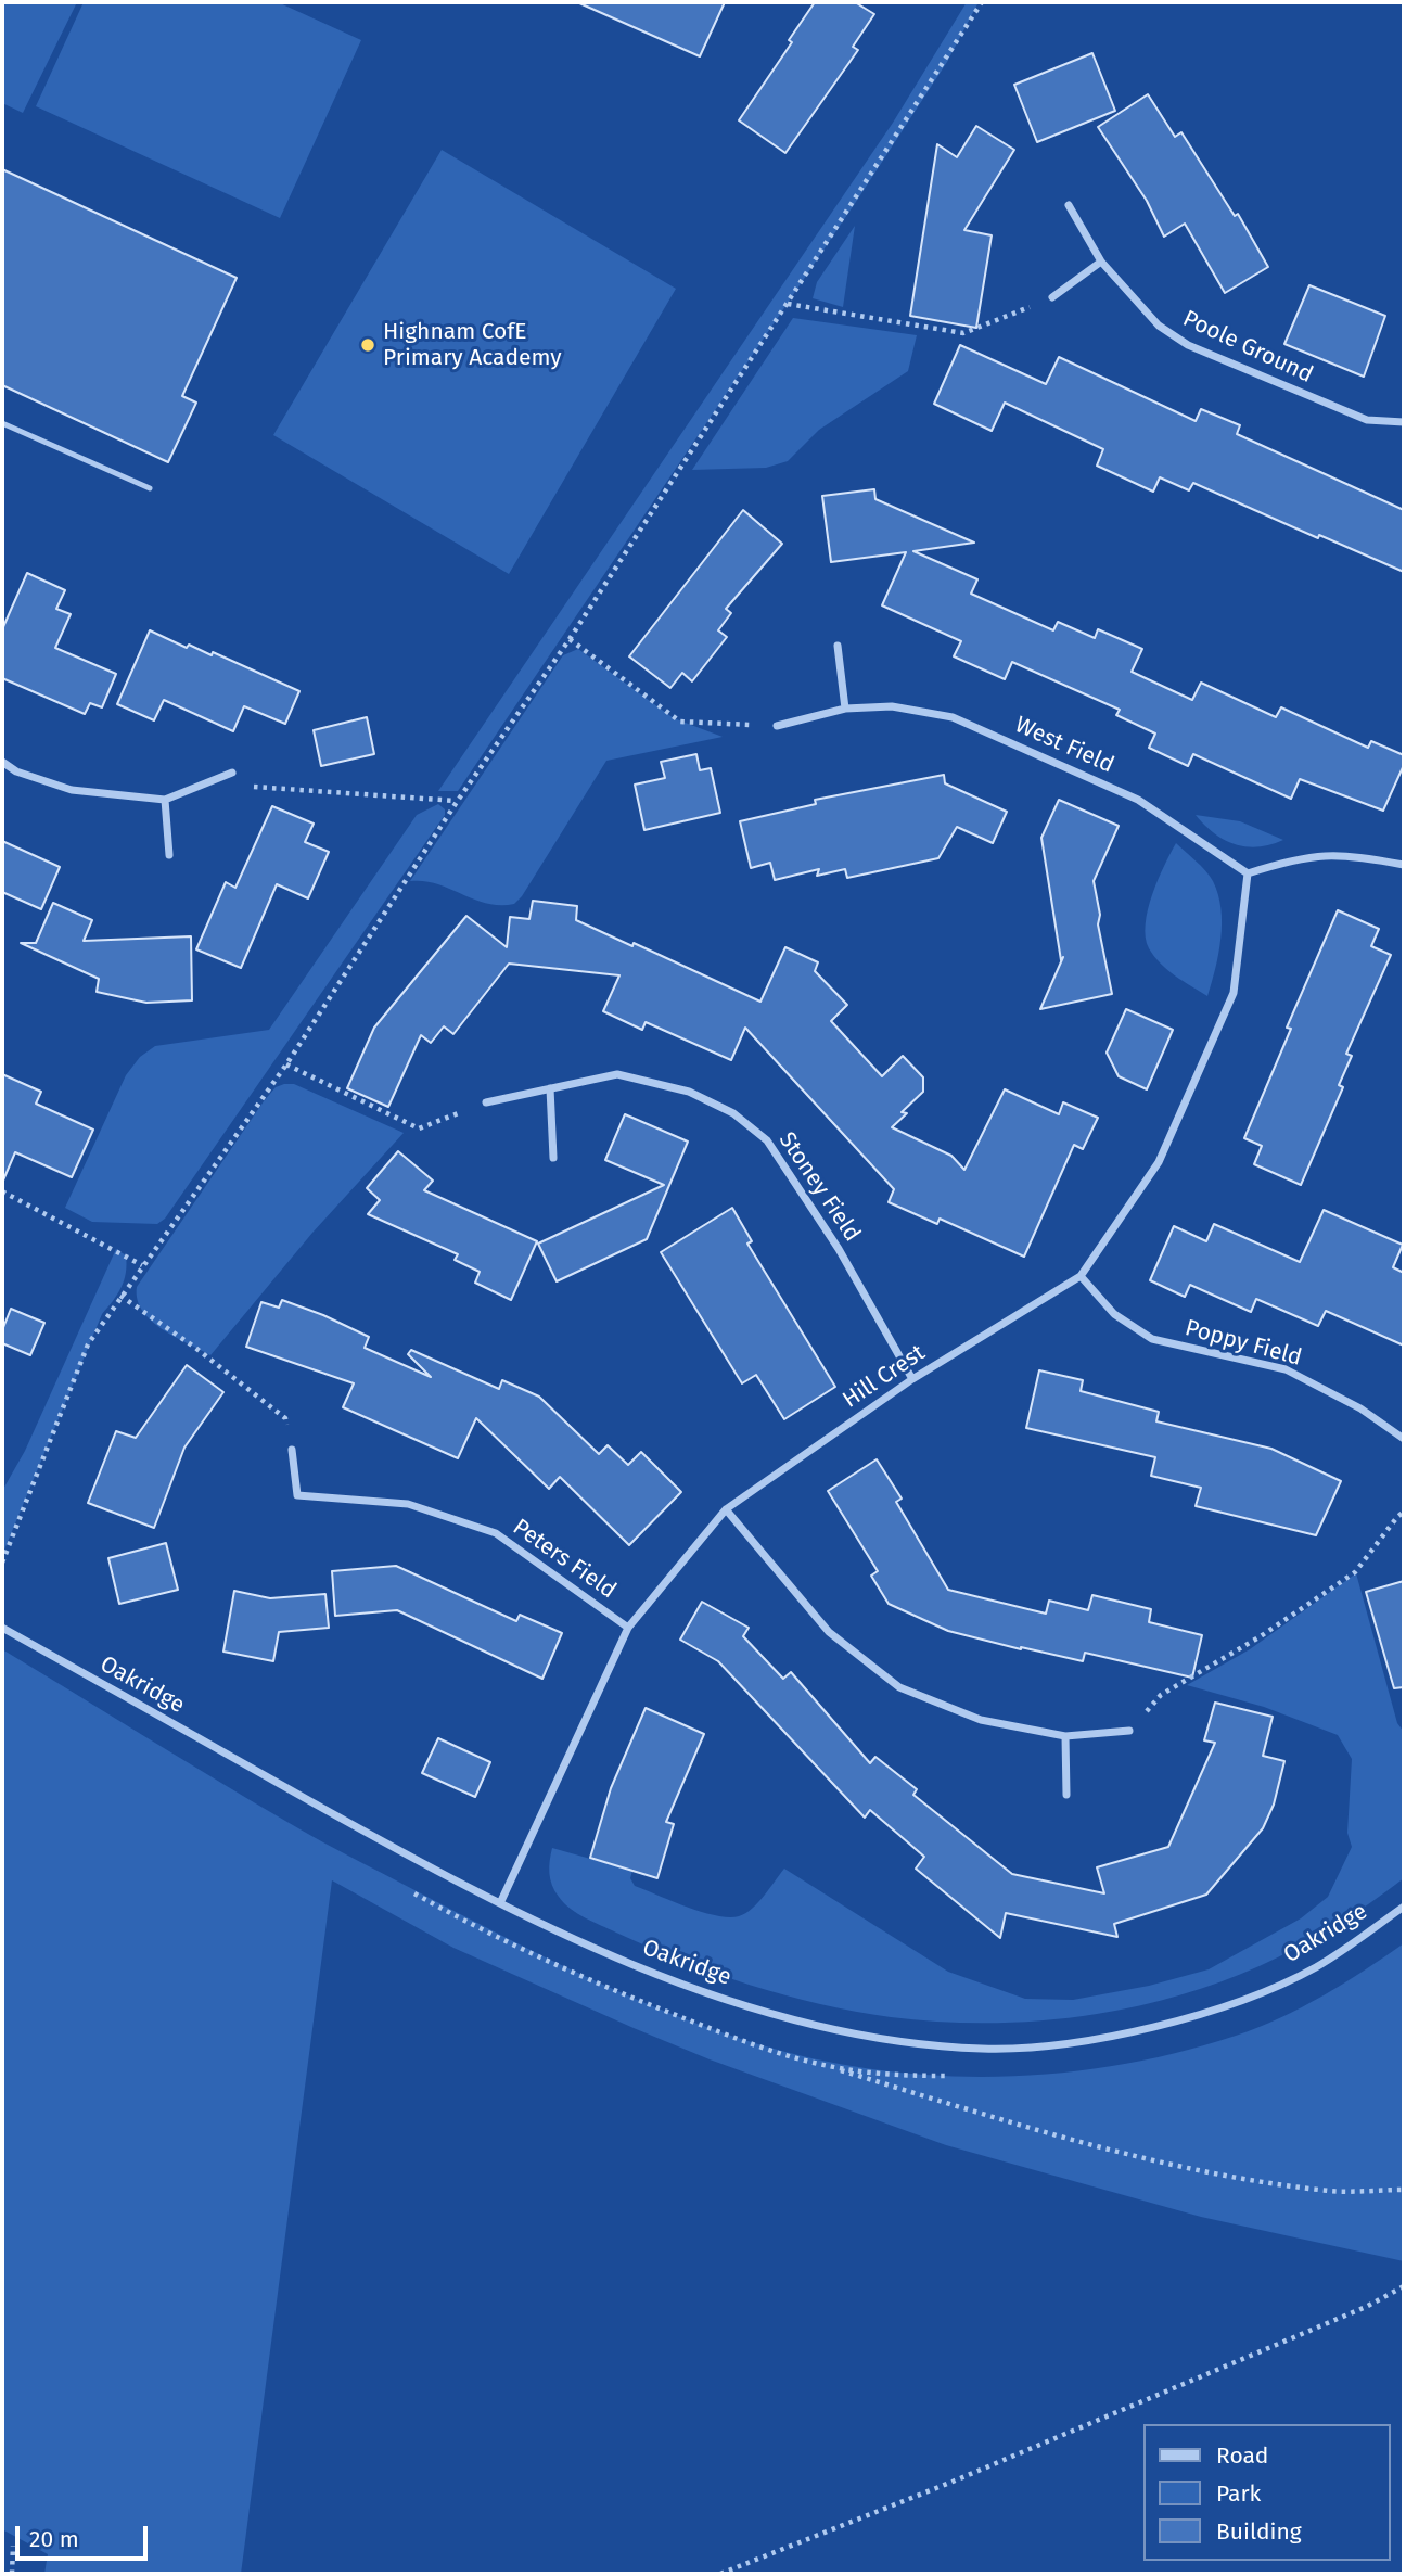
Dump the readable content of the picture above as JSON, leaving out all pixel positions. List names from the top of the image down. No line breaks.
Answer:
{"streets":{"street":["Poole Ground","West Field","Stoney Field","Poppy Field","Hill Crest","Peters Field","Oakridge"]},"crossings":[["West Field","Hill Crest"],["Stoney Field","Hill Crest"],["Poppy Field","Hill Crest"],["Hill Crest","Peters Field"],["Hill Crest","Oakridge"]],"places":["Highnam CofE Primary Academy"],"legend":["Road","Park","Building"],"scale_bar":"20 m"}
